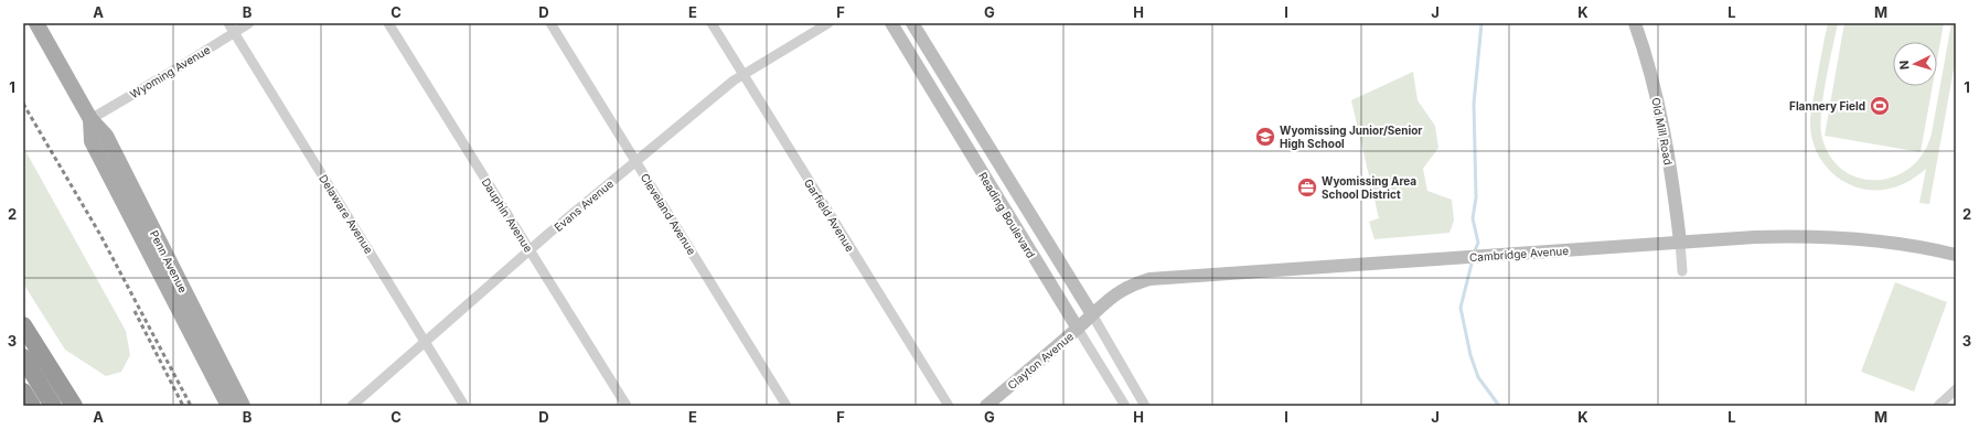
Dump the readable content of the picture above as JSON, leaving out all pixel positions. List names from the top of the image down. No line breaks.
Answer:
{"streets":{"main road":["Penn Avenue"],"street":["Wyoming Avenue","Old Mill Road","Evans Avenue","Delaware Avenue","Cleveland Avenue","Dauphin Avenue","Garfield Avenue","Reading Boulevard","Cambridge Avenue","Clayton Avenue"]},"crossings":[["Wyoming Avenue","Delaware Avenue"],["Wyoming Avenue","Penn Avenue"],["Old Mill Road","Cambridge Avenue"],["Evans Avenue","Delaware Avenue"],["Evans Avenue","Cleveland Avenue"],["Evans Avenue","Dauphin Avenue"],["Evans Avenue","Garfield Avenue"],["Reading Boulevard","Cambridge Avenue"],["Reading Boulevard","Clayton Avenue"],["Cambridge Avenue","Clayton Avenue"]],"places":{"sports":["Flannery Field"],"school or university":["Wyomissing Junior/Senior High School"],"office":["Wyomissing Area School District"]},"north":"left","grid":{"columns":["A","B","C","D","E","F","G","H","I","J","K","L","M"],"rows":["1","2","3"]}}
